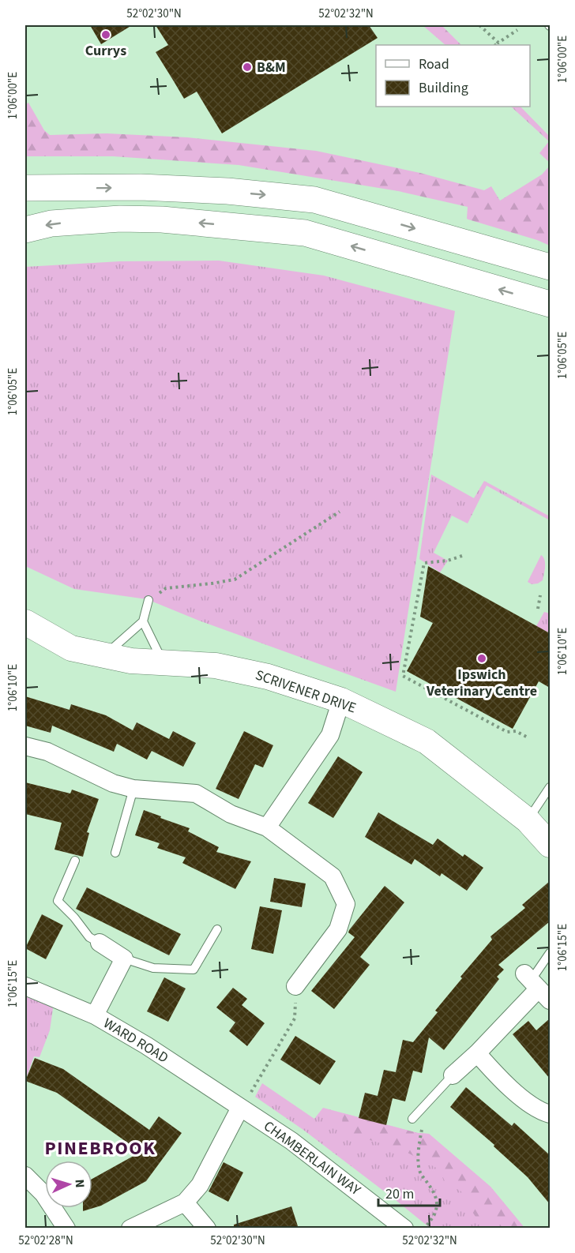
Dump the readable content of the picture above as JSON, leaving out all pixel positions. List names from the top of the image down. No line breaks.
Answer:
{"streets":{"street":["SCRIVENER DRIVE","WARD ROAD","CHAMBERLAIN WAY"]},"crossings":[["WARD ROAD","CHAMBERLAIN WAY"]],"districts":["PINEBROOK"],"places":["Currys","B&M","Ipswich Veterinary Centre"],"legend":["Road","Building"],"scale_bar":"20 m","north":"right","coordinates":["52°02'30\"N","52°02'32\"N","1°06'00\"E","1°06'05\"E","1°06'10\"E","1°06'15\"E","52°02'28\"N"]}
